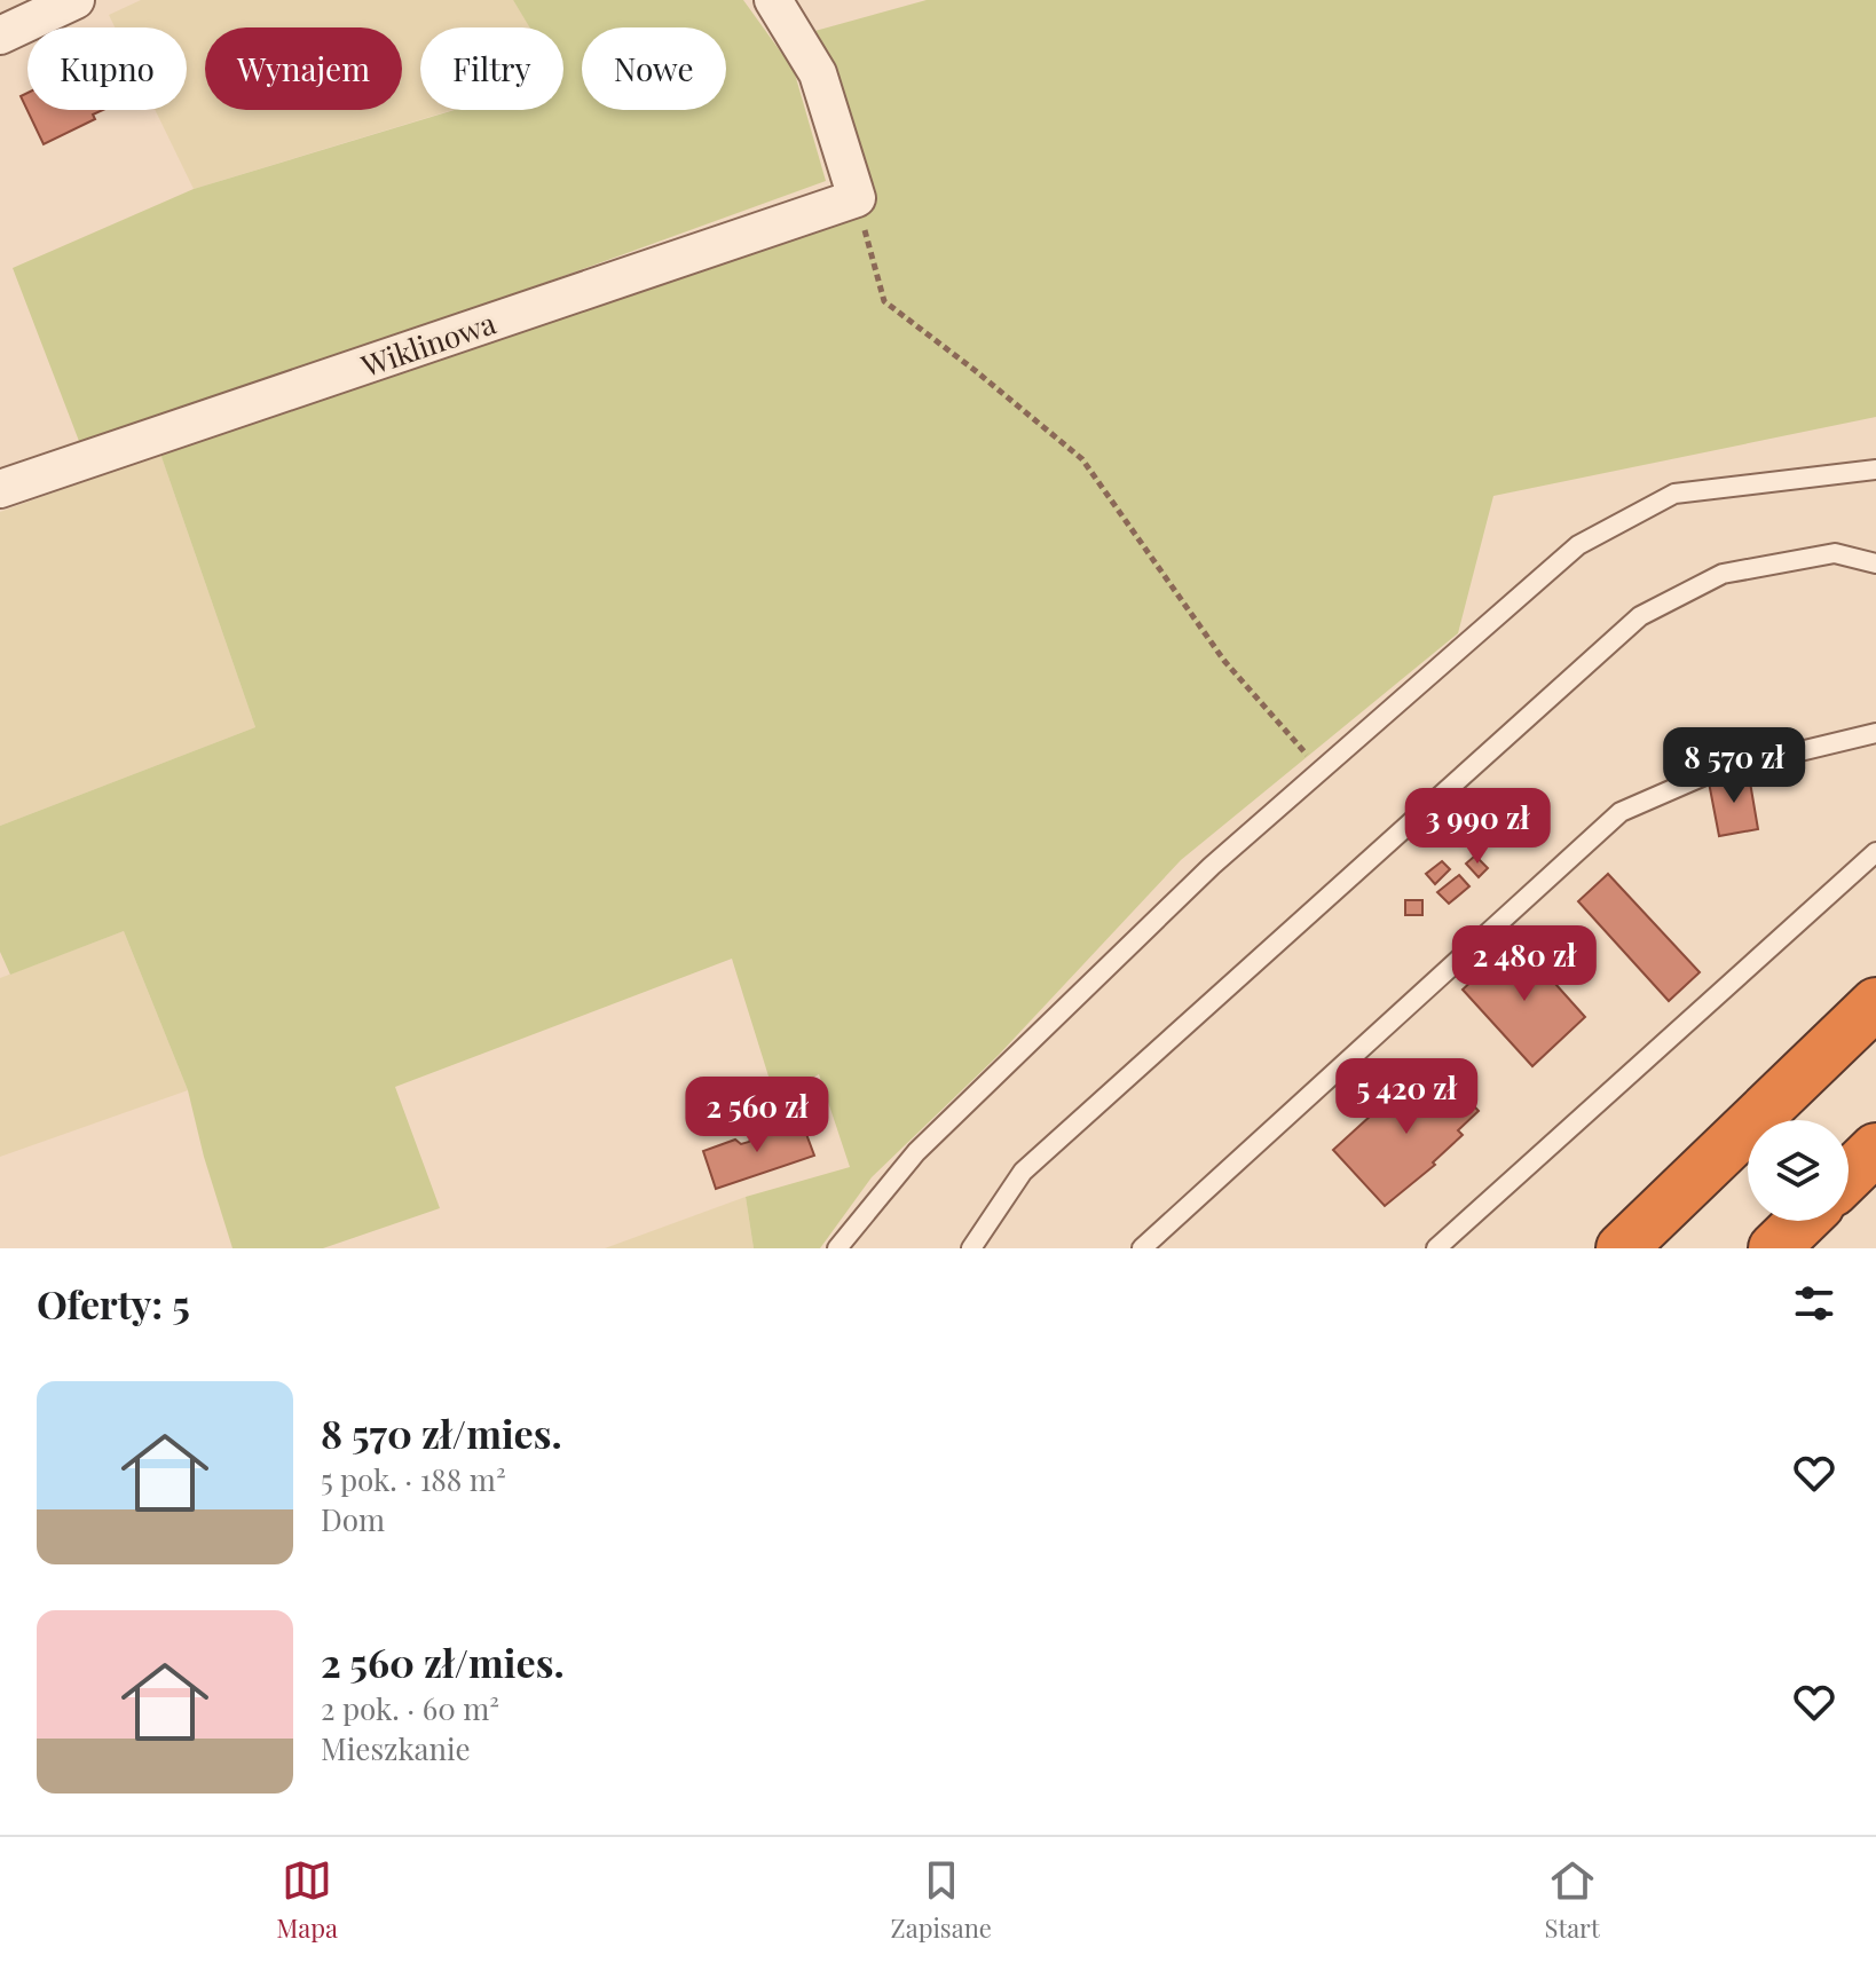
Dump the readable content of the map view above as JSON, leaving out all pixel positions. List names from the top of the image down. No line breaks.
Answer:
{"streets":{"street":["Wiklinowa"]},"page":{"chip":["Kupno","Wynajem","Filtry","Nowe"],"price":["8 570 zł","3 990 zł","2 480 zł","5 420 zł","2 560 zł"],"heading":"Oferty: 5","list":[{"name":"8 570 zł/mies.","note":"5 pok. · 188 m² · Dom"},{"name":"2 560 zł/mies.","note":"2 pok. · 60 m² · Mieszkanie"}],"tabs":["Mapa","Zapisane","Start"]}}
